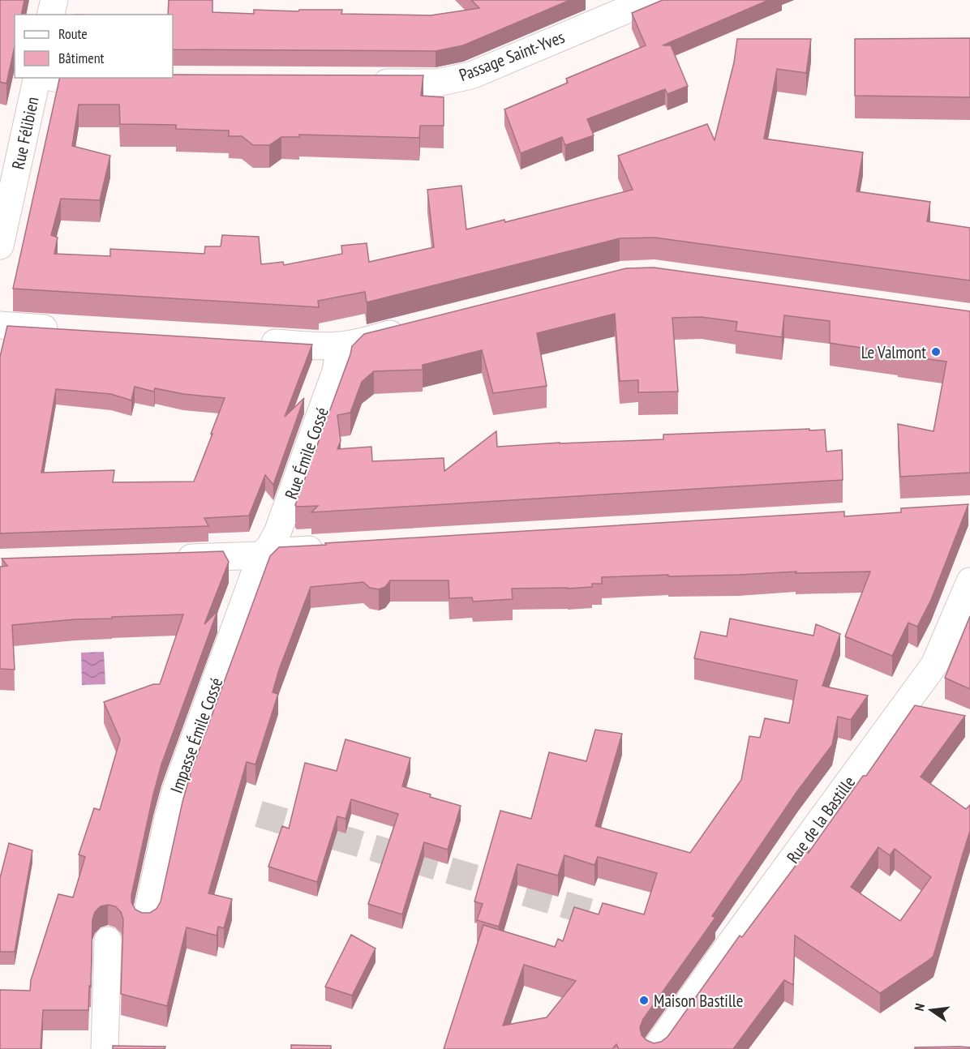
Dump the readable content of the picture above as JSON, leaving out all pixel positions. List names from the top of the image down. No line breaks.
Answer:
{"streets":{"street":["Passage Saint-Yves","Rue Félibien","Rue Émile Cossé","Impasse Émile Cossé","Rue de la Bastille"]},"crossings":[["Rue Émile Cossé","Impasse Émile Cossé"]],"places":["Le Valmont","Maison Bastille"],"legend":["Route","Bâtiment"],"north":"left"}
